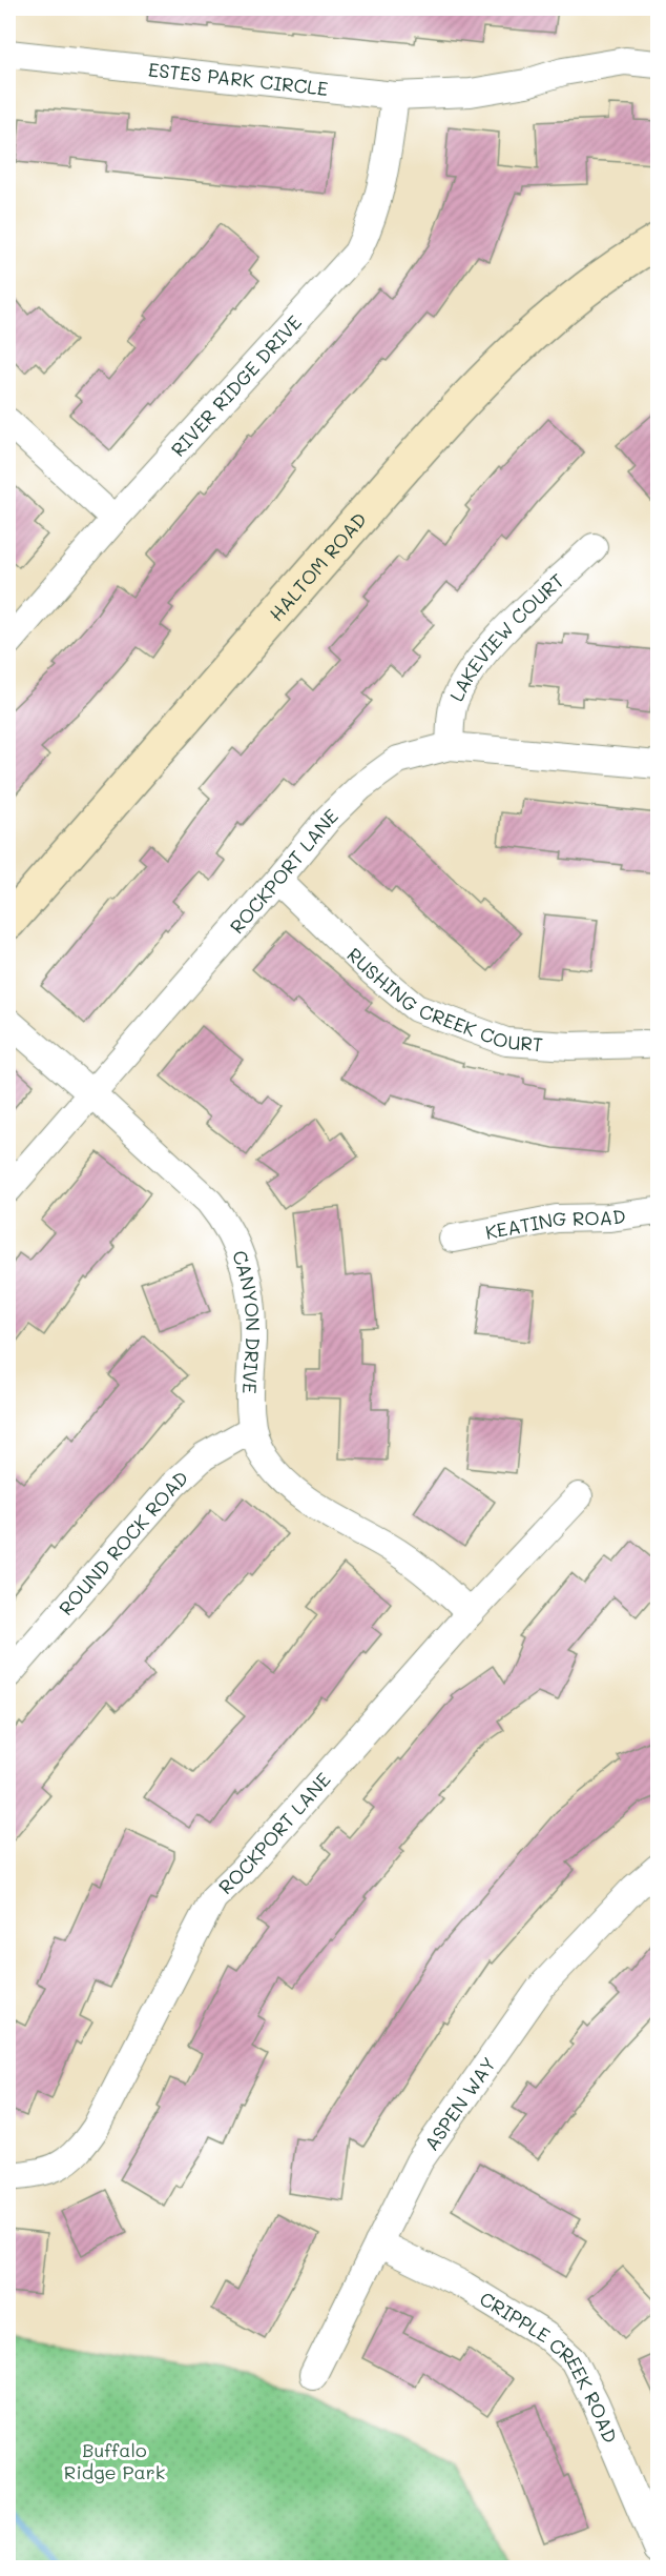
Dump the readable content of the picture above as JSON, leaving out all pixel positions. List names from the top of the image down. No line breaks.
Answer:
{"streets":{"main road":["HALTOM ROAD"],"street":["ESTES PARK CIRCLE","RIVER RIDGE DRIVE","LAKEVIEW COURT","ROCKPORT LANE","RUSHING CREEK COURT","KEATING ROAD","CANYON DRIVE","ROUND ROCK ROAD","ASPEN WAY","CRIPPLE CREEK ROAD"]},"crossings":[["ESTES PARK CIRCLE","RIVER RIDGE DRIVE"],["LAKEVIEW COURT","ROCKPORT LANE"],["ROCKPORT LANE","RUSHING CREEK COURT"],["ROCKPORT LANE","CANYON DRIVE"],["CANYON DRIVE","ROUND ROCK ROAD"],["ASPEN WAY","CRIPPLE CREEK ROAD"]],"parks":["Buffalo Ridge Park"]}
